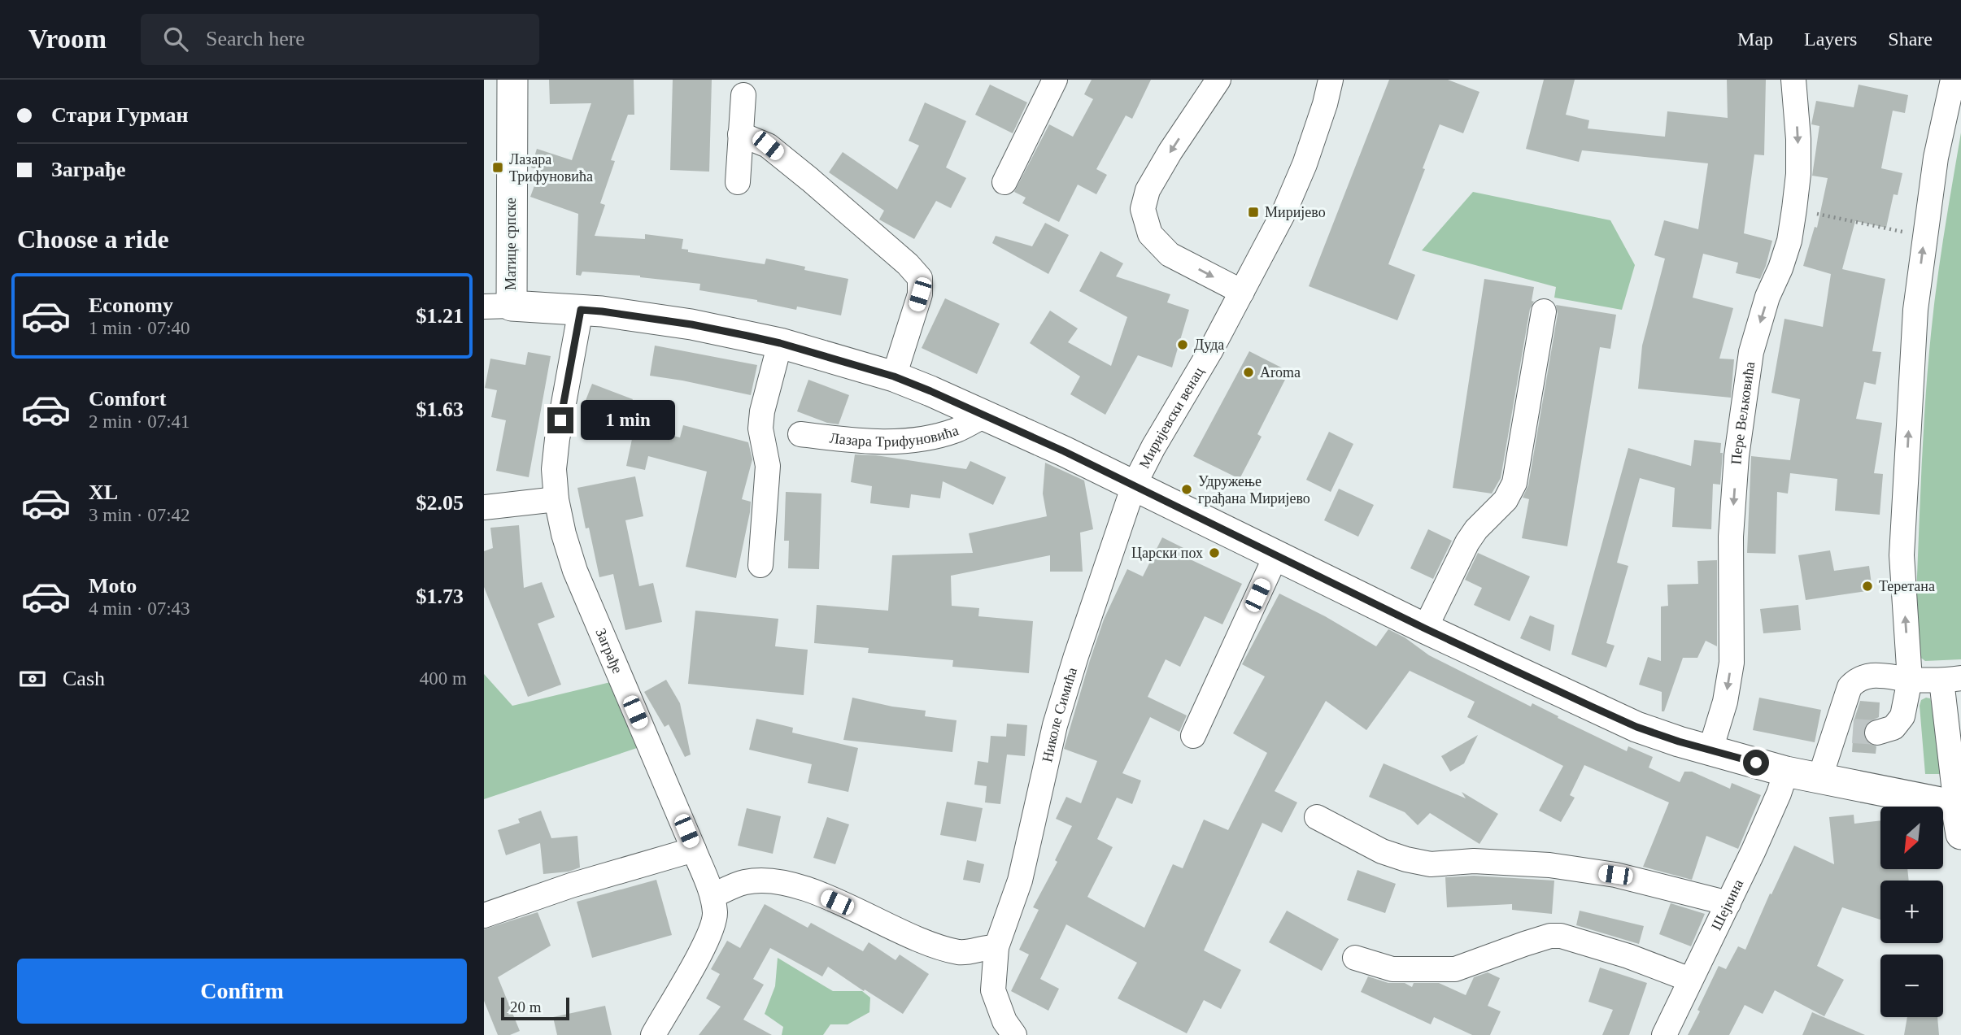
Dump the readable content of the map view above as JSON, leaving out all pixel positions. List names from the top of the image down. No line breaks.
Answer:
{"streets":{"main road":["Матице српске"],"street":["Пере Вељковића","Миријевски венац","Лазара Трифуновића","Заграђе","Николе Симића","Шејкина"]},"crossings":[["Миријевски венац","Николе Симића"]],"places":{"transit":["Лазара Трифуновића","Миријево"],"other":["Дуда","Aroma","Удружење грађана Миријево","Царски пох","Теретана"]},"scale_bar":"20 m","north":"bottom left","page":{"header":"Vroom","search":"Search here","nav":["Map","Layers","Share"],"banner":["Стари Гурман","Заграђе"],"heading":"Choose a ride","list":[{"name":"Economy","note":"1 min · 07:40","value":"$1.21"},{"name":"Comfort","note":"2 min · 07:41","value":"$1.63"},{"name":"XL","note":"3 min · 07:42","value":"$2.05"},{"name":"Moto","note":"4 min · 07:43","value":"$1.73"}],"bubble":"1 min","pay":["Cash","400 m"],"map_buttons":["+","−"],"buttons":"Confirm","scale":"20 m"}}
